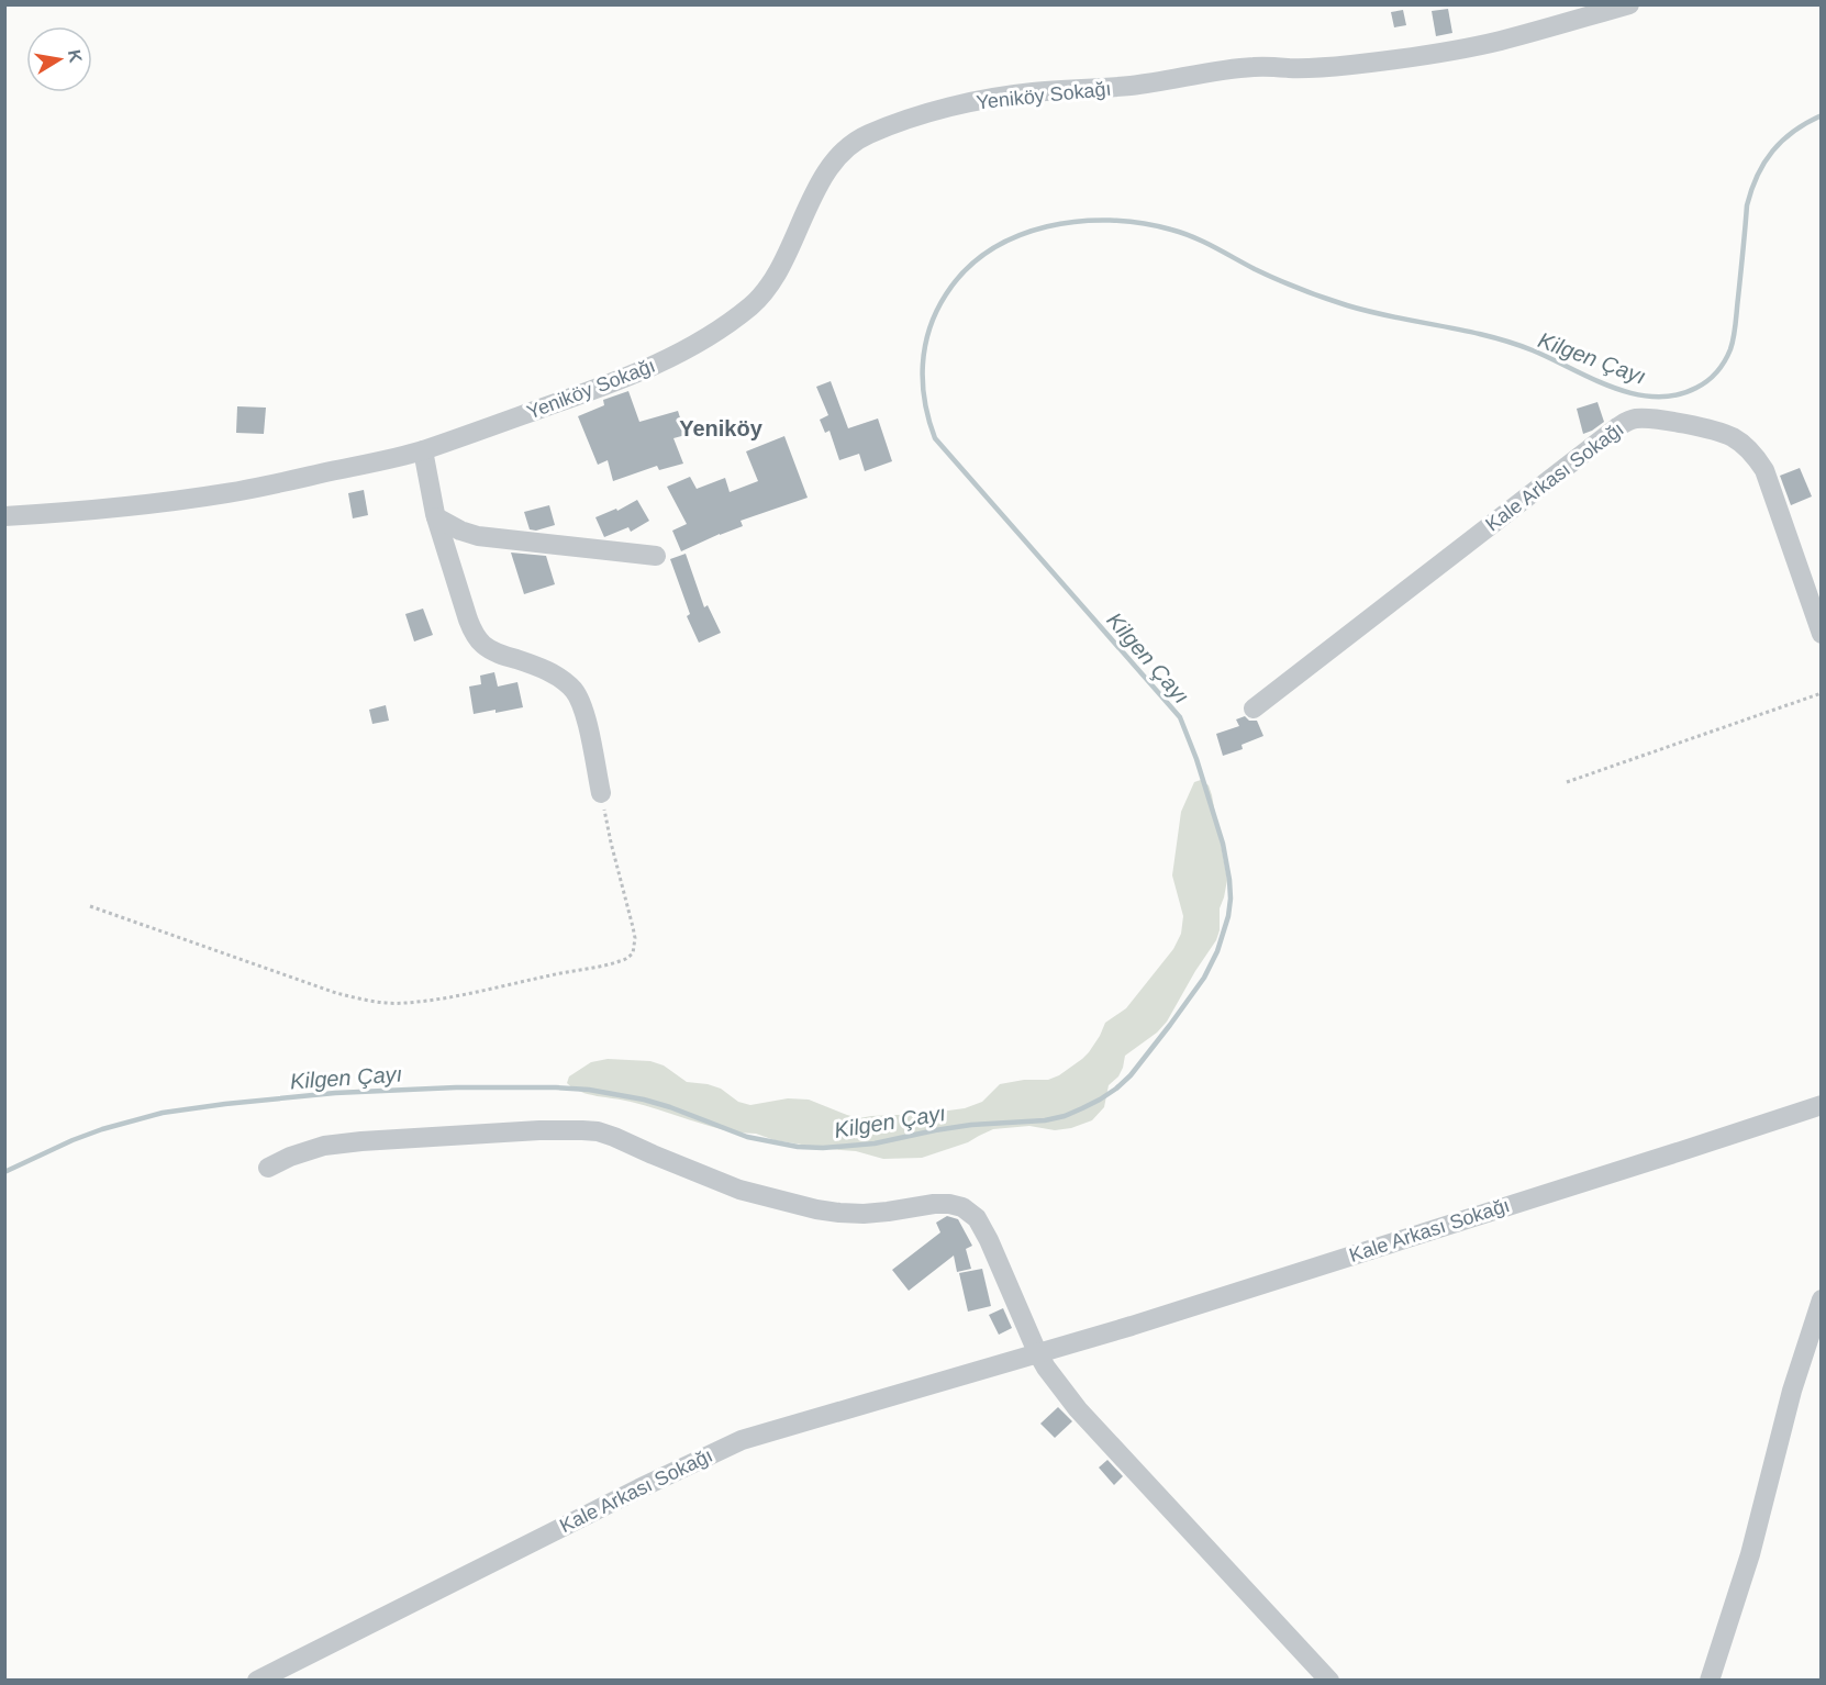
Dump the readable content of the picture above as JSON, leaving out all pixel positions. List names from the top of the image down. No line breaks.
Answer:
{"streets":{"street":["Yeniköy Sokağı","Kale Arkası Sokağı"]},"districts":["Yeniköy"],"water":["Kilgen Çayı"],"north":"right"}
